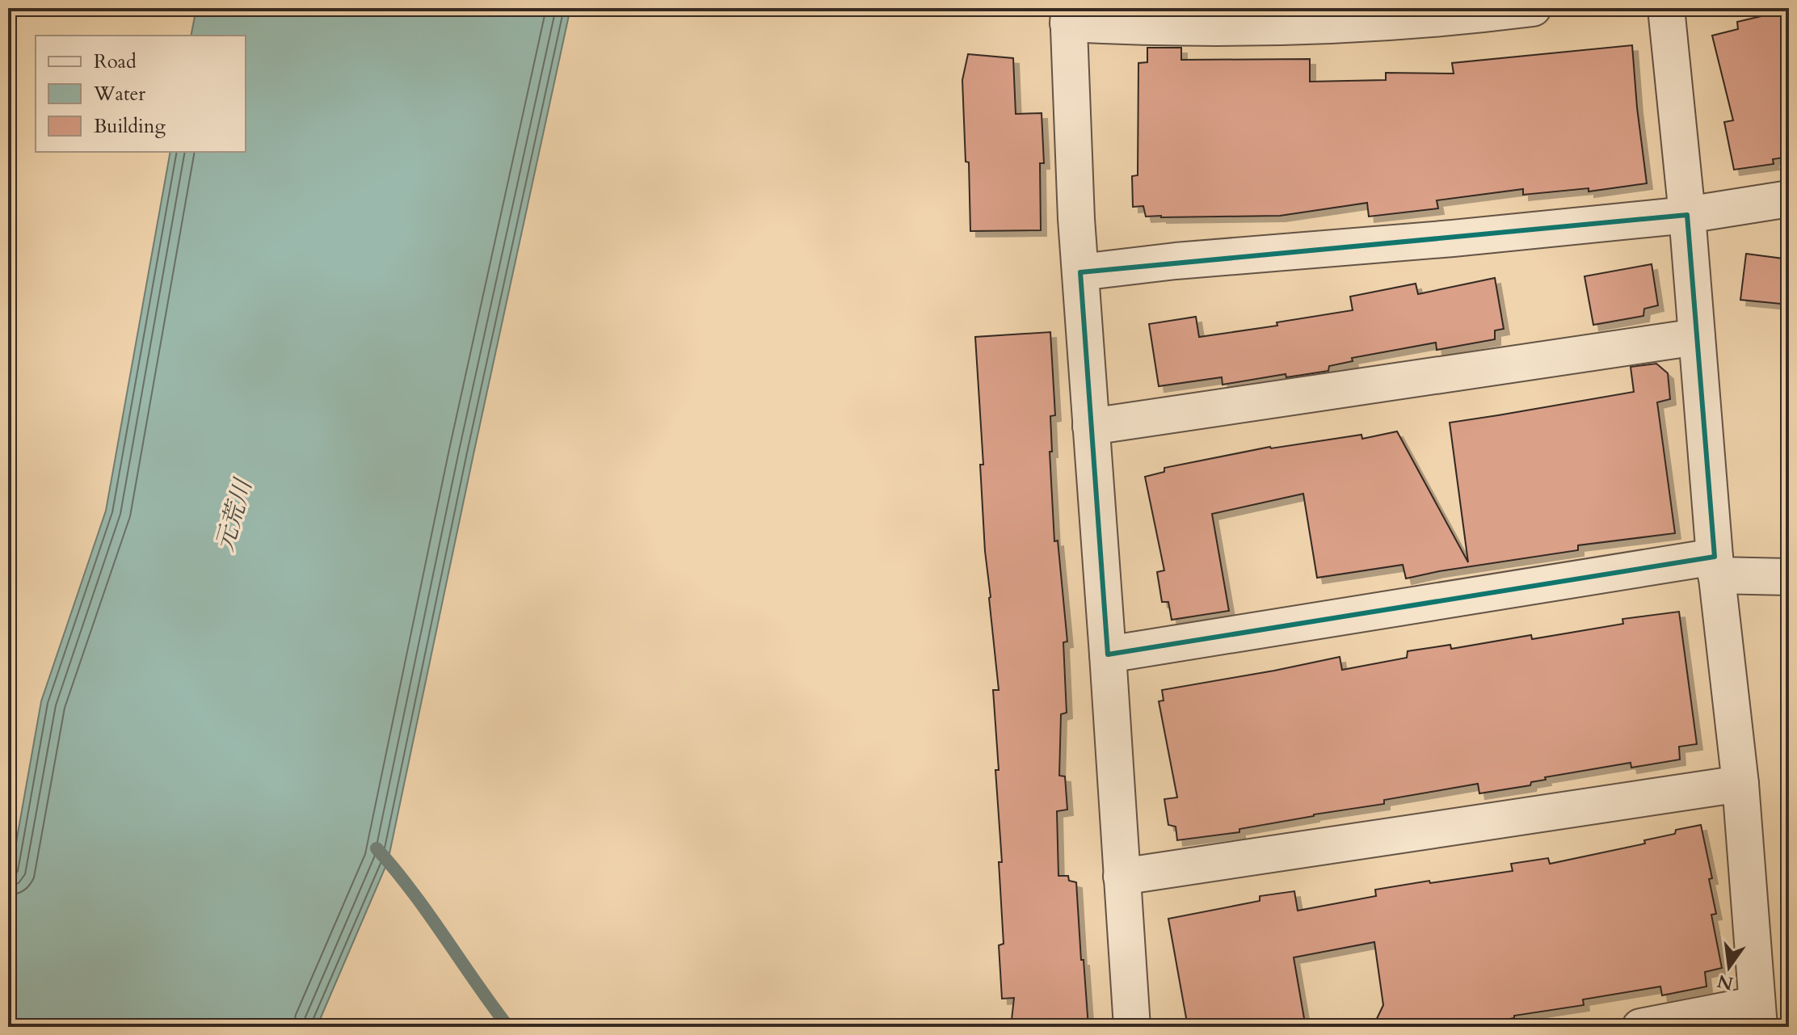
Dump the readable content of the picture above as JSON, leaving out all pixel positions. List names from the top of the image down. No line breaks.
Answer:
{"water":["元荒川"],"legend":["Road","Water","Building"],"north":"bottom"}
